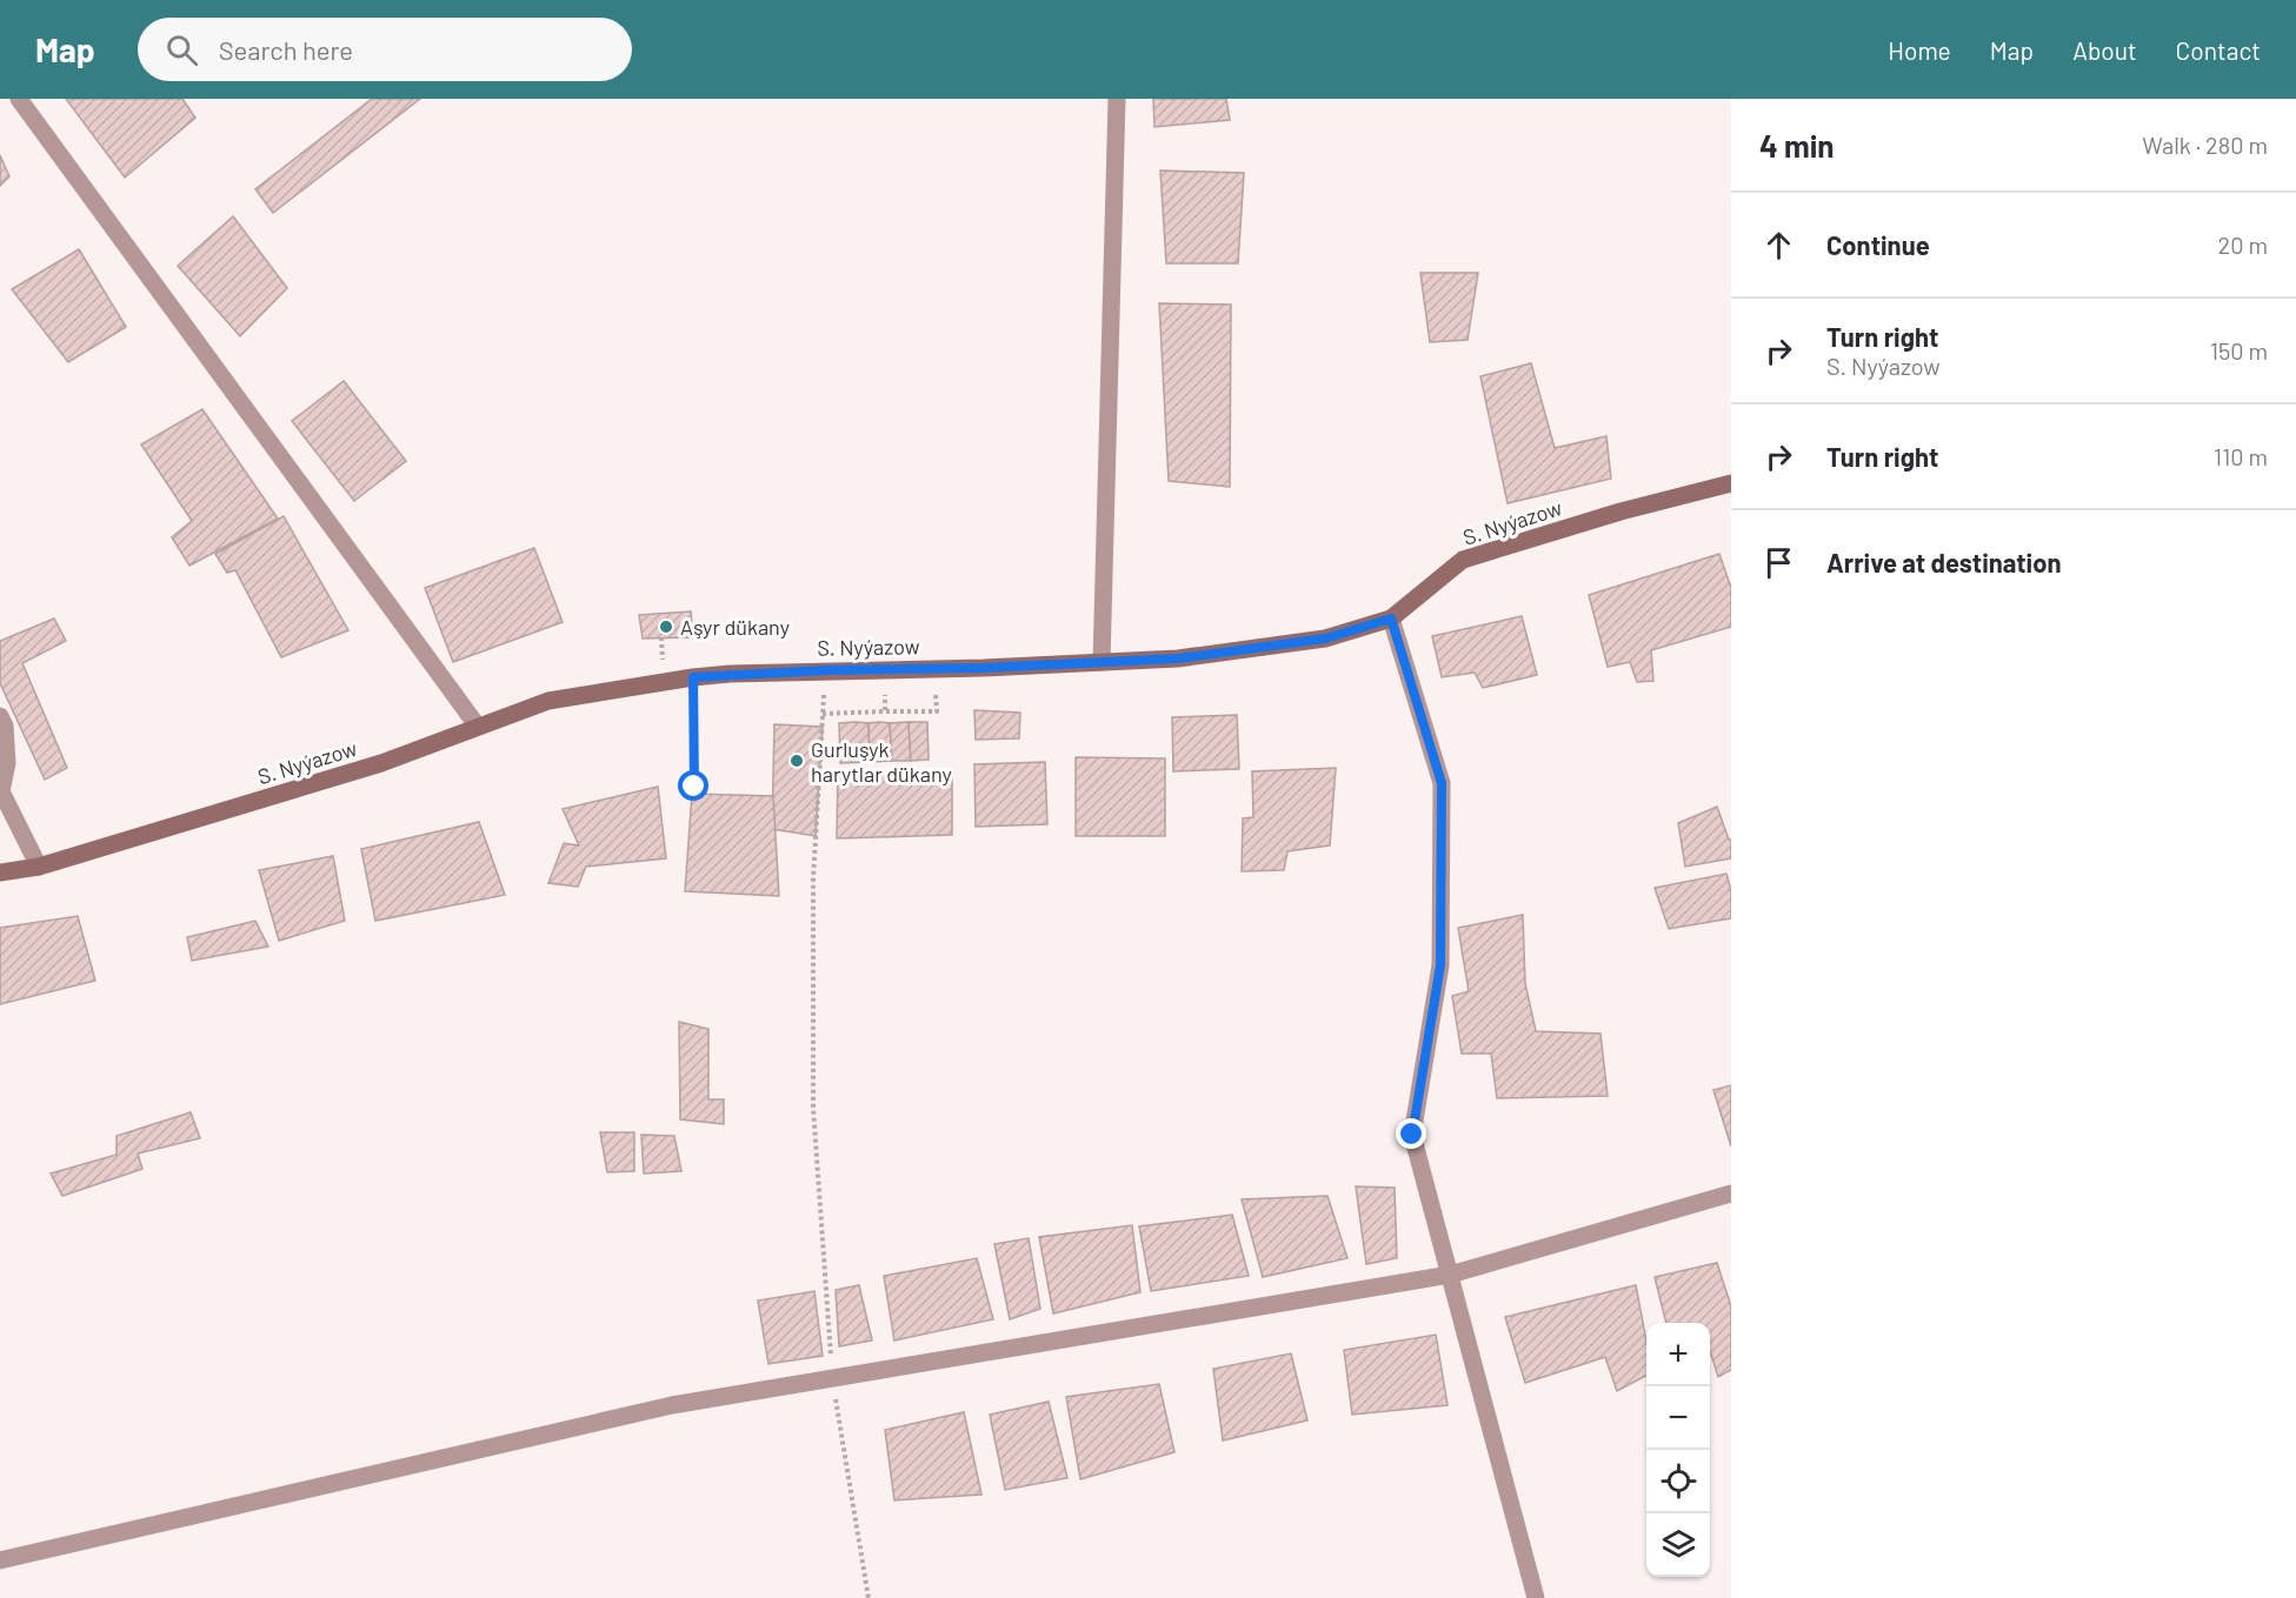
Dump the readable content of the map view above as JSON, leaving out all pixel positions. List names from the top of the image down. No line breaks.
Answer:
{"streets":{"street":["S. Nyýazow"]},"places":["Aşyr dükany","Gurluşyk harytlar dükany"],"page":{"header":"Map","search":"Search here","nav":["Home","Map","About","Contact"],"heading":["4 min","Walk · 280 m"],"list":[["Continue","20 m"],["Turn right","S. Nyýazow","150 m"],["Turn right","110 m"],"Arrive at destination"],"map_buttons":["+","−"]}}
